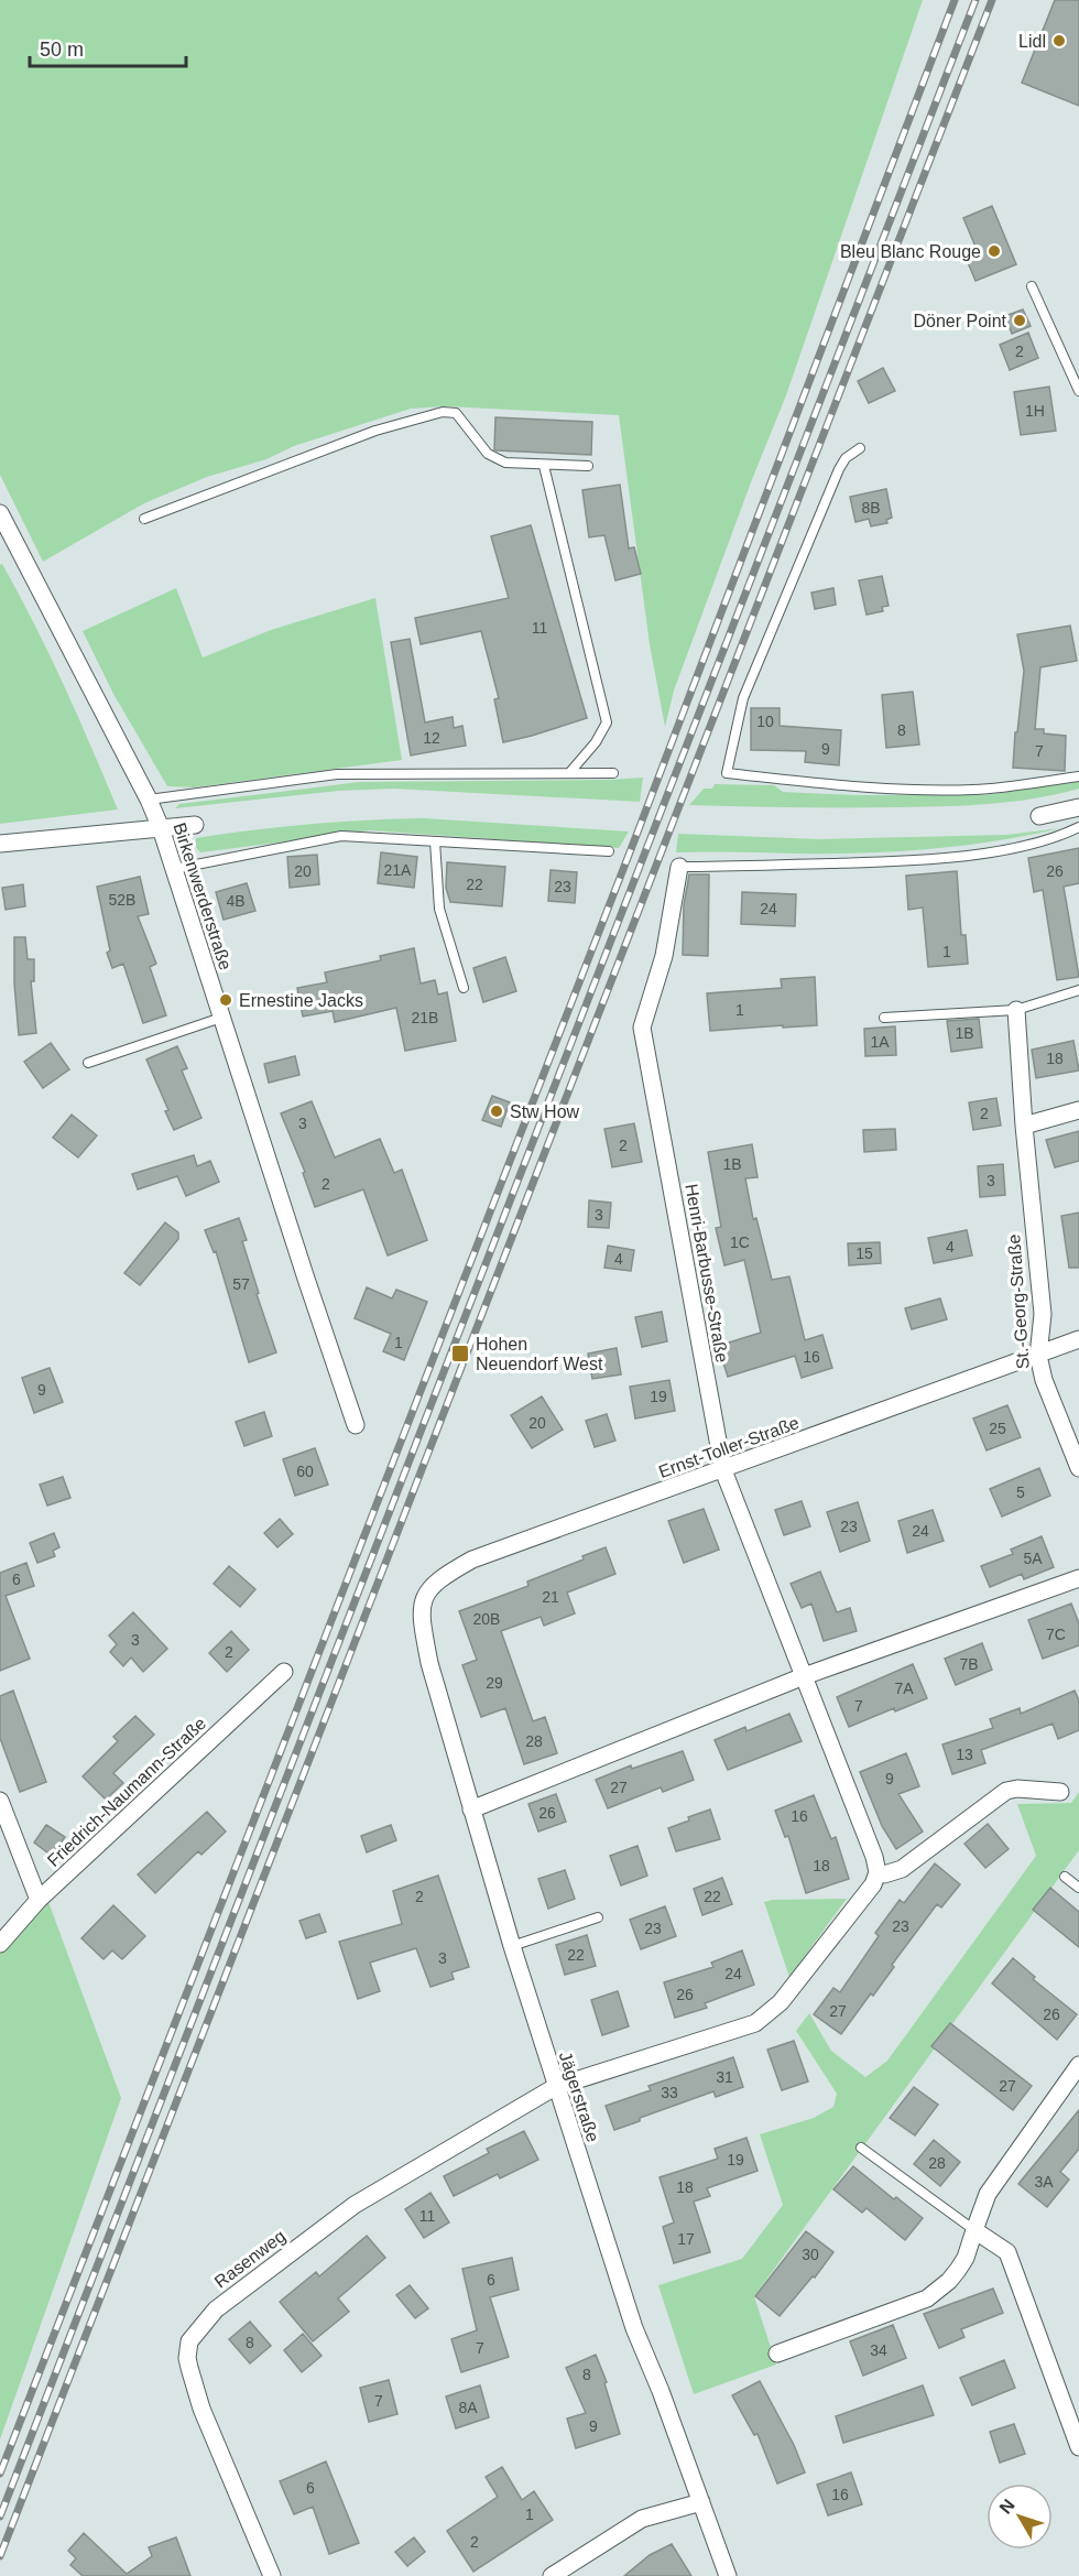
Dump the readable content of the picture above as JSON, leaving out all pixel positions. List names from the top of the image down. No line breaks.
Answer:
{"streets":{"street":["Birkenwerderstraße","Henri-Barbusse-Straße","St.-Georg-Straße","Ernst-Toller-Straße","Friedrich-Naumann-Straße","Jägerstraße","Rasenweg"]},"crossings":[["Henri-Barbusse-Straße","Ernst-Toller-Straße"],["St.-Georg-Straße","Ernst-Toller-Straße"],["Ernst-Toller-Straße","Jägerstraße"],["Jägerstraße","Rasenweg"]],"places":{"other":["Lidl","Bleu Blanc Rouge","Döner Point","Ernestine Jacks","Stw How"],"transit":["Hohen Neuendorf West"]},"house_numbers":["2","1H","8B","11","10","8","12","9","7","21A","20","26","22","23","52B","4B","24","1","1","21B","1B","1A","18","2","3","2","1B","3","2","3","1C","4","15","4","57","1","16","9","19","20","25","60","5","23","24","5A","6","21","20B","7C","3","2","7B","29","7A","7","28","13","9","27","26","16","18","2","22","23","23","22","3","24","26","27","26","31","27","33","19","28","3A","18","11","17","30","6","8","7","34","8","7","8A","9","6","16","1","2"],"scale_bar":"50 m","north":"top left"}
